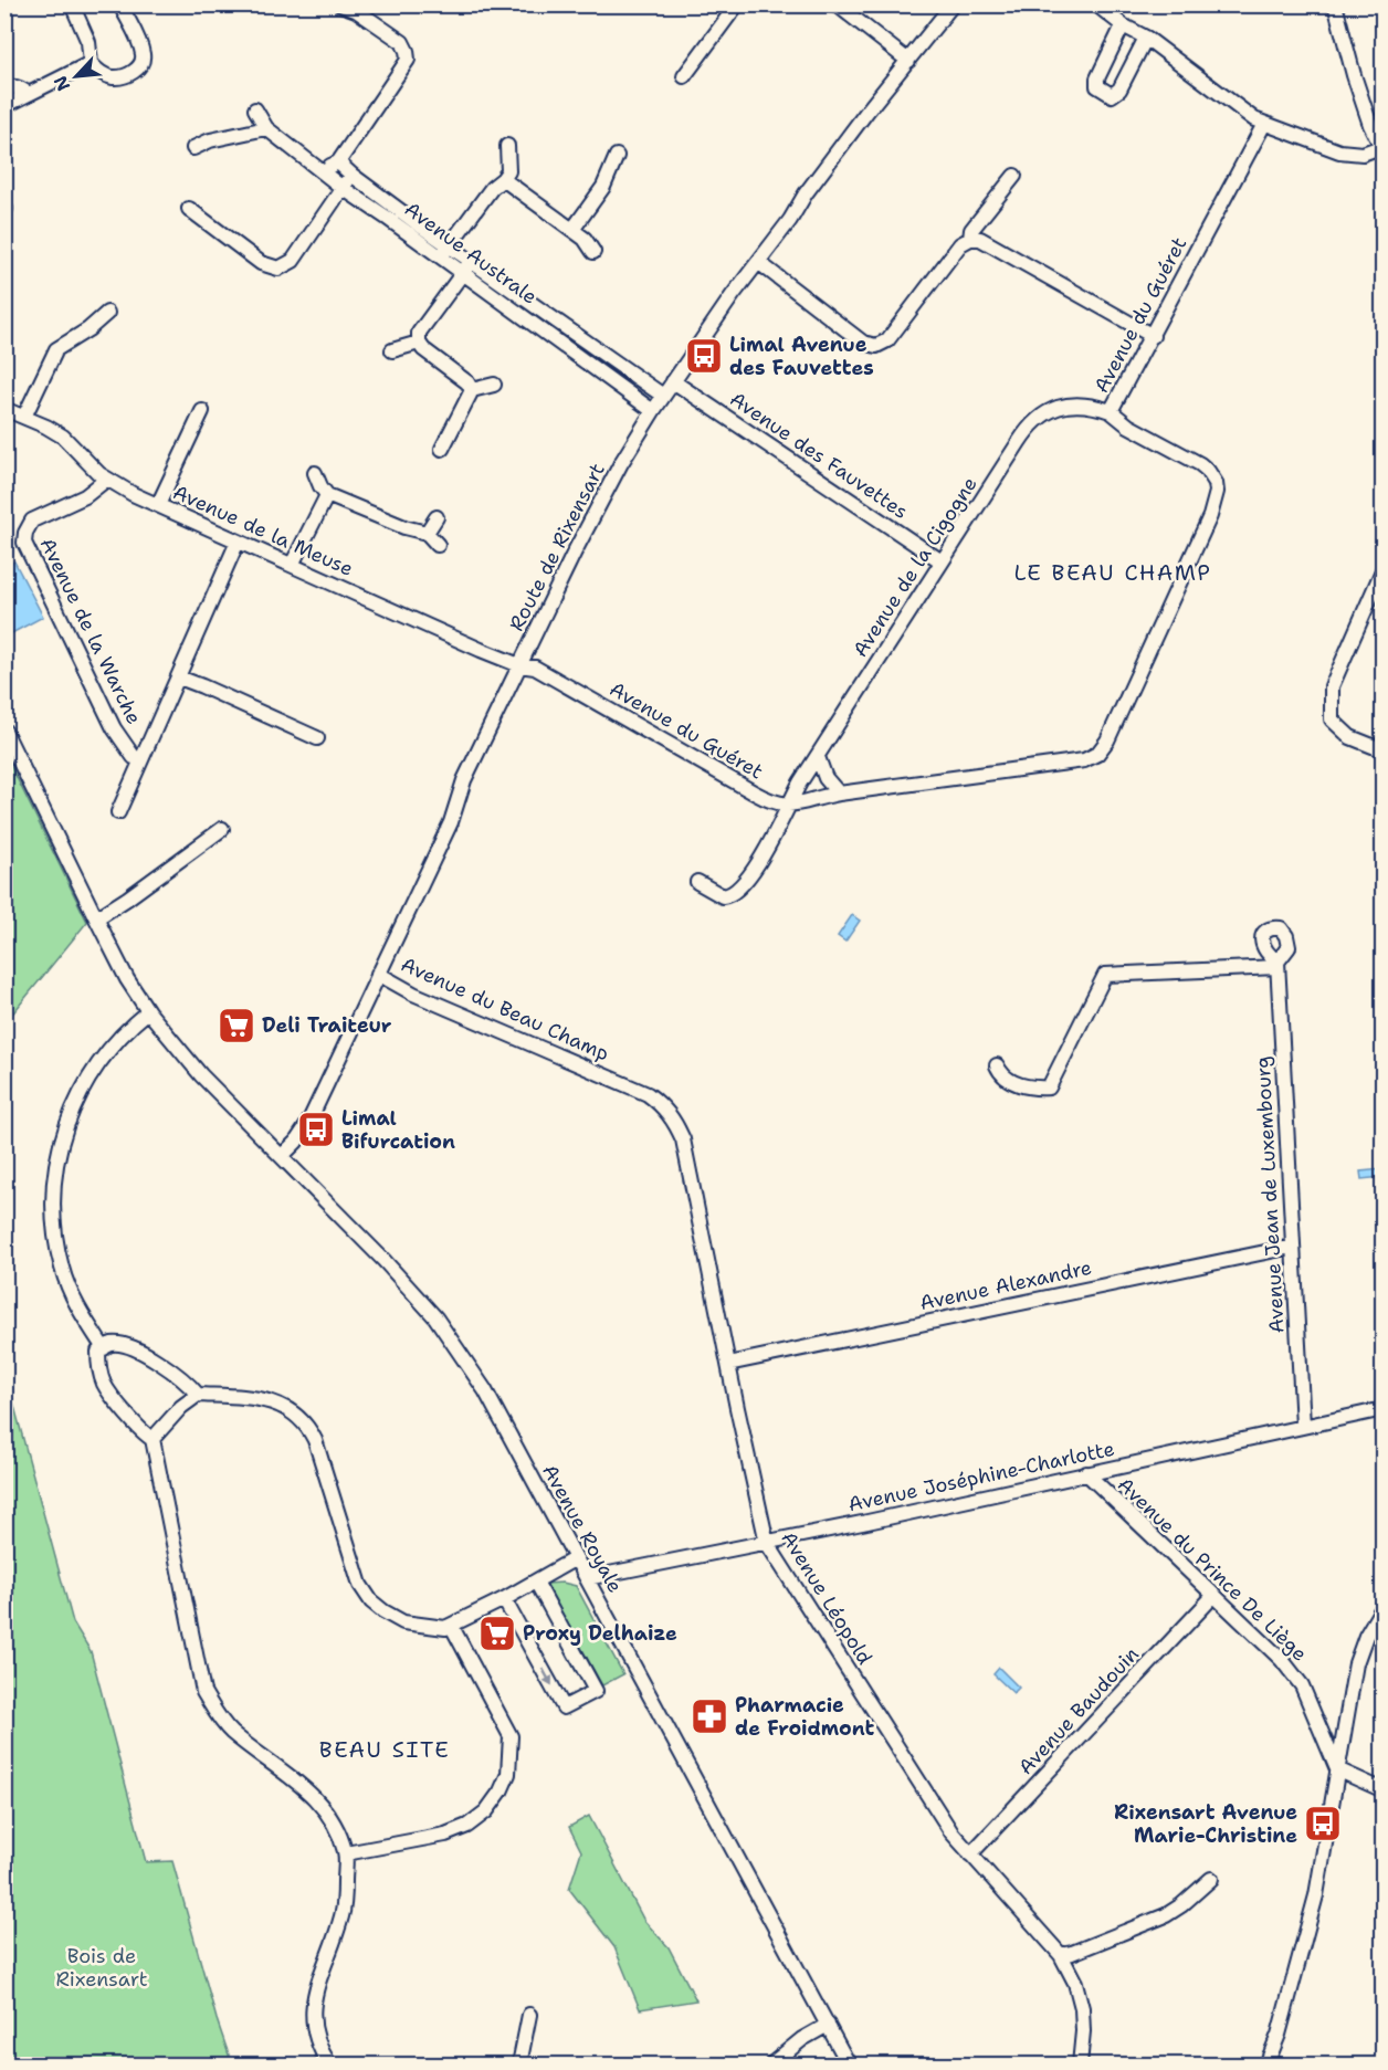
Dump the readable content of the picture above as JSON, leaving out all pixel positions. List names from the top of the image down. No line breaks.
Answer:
{"streets":{"street":["Avenue Australe","Avenue du Guéret","Avenue des Fauvettes","Avenue de la Meuse","Route de Rixensart","Avenue de la Cigogne","Avenue de la Warche","Avenue du Beau Champ","Avenue Jean de Luxembourg","Avenue Alexandre","Avenue Joséphine-Charlotte","Avenue Royale","Avenue du Prince De Liège","Avenue Léopold","Avenue Baudouin"]},"crossings":[["Avenue Australe","Route de Rixensart"],["Avenue du Guéret","Avenue de la Meuse"],["Avenue du Guéret","Route de Rixensart"],["Avenue du Guéret","Avenue de la Cigogne"],["Avenue des Fauvettes","Route de Rixensart"],["Avenue des Fauvettes","Avenue de la Cigogne"],["Avenue de la Meuse","Route de Rixensart"],["Avenue de la Meuse","Avenue de la Warche"],["Route de Rixensart","Avenue du Beau Champ"],["Route de Rixensart","Avenue Royale"],["Avenue du Beau Champ","Avenue Léopold"],["Avenue Jean de Luxembourg","Avenue Alexandre"],["Avenue Jean de Luxembourg","Avenue Joséphine-Charlotte"],["Avenue Alexandre","Avenue Léopold"],["Avenue Joséphine-Charlotte","Avenue Royale"],["Avenue Joséphine-Charlotte","Avenue du Prince De Liège"],["Avenue Joséphine-Charlotte","Avenue Léopold"],["Avenue du Prince De Liège","Avenue Baudouin"],["Avenue Léopold","Avenue Baudouin"]],"districts":["LE BEAU CHAMP","BEAU SITE"],"parks":["Bois de Rixensart"],"places":{"bus stop":["Limal Avenue des Fauvettes","Limal Bifurcation","Rixensart Avenue Marie-Christine"],"supermarket":["Deli Traiteur","Proxy Delhaize"],"pharmacy":["Pharmacie de Froidmont"]},"north":"bottom left"}
